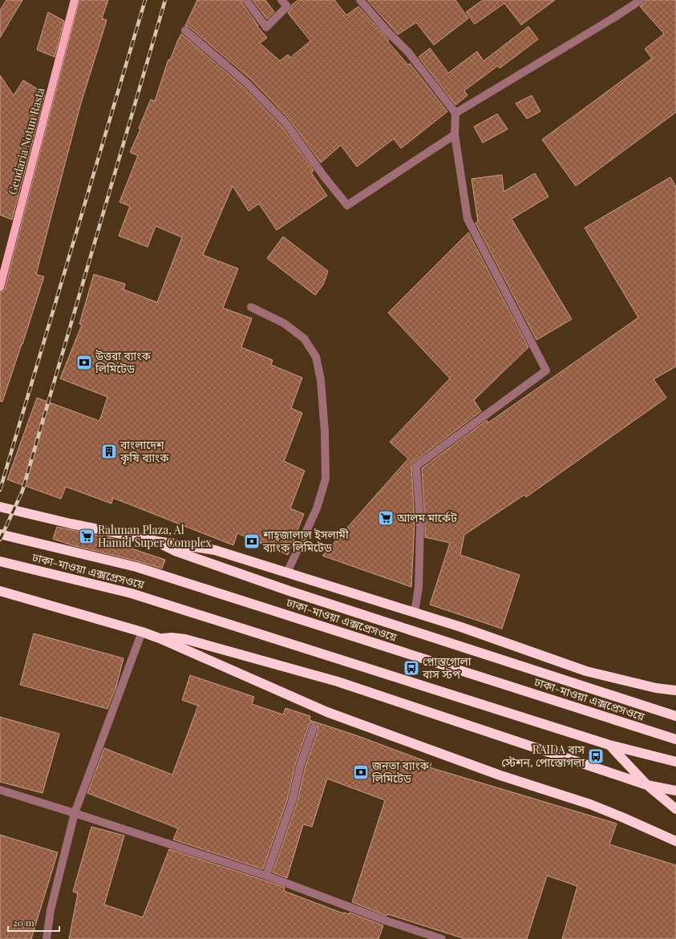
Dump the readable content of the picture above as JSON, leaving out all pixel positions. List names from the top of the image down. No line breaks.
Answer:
{"streets":{"highway":["ঢাকা-মাওয়া এক্সপ্রেসওয়ে"],"main road":["Gendaria Notun Rasta"]},"places":{"bank":["উত্তরা ব্যাংক লিমিটেড","শাহ্জালাল ইসলামী ব্যাংক লিমিটেড","জনতা ব্যাংক লিমিটেড"],"building":["বাংলাদেশ কৃষি ব্যাংক"],"supermarket":["আলম মার্কেট","Rahman Plaza, Al Hamid Super Complex"],"bus stop":["পোস্তগোলা বাস স্টপ","RAIDA বাস স্টেশন, পোস্তোগলা"]},"scale_bar":"20 m"}
